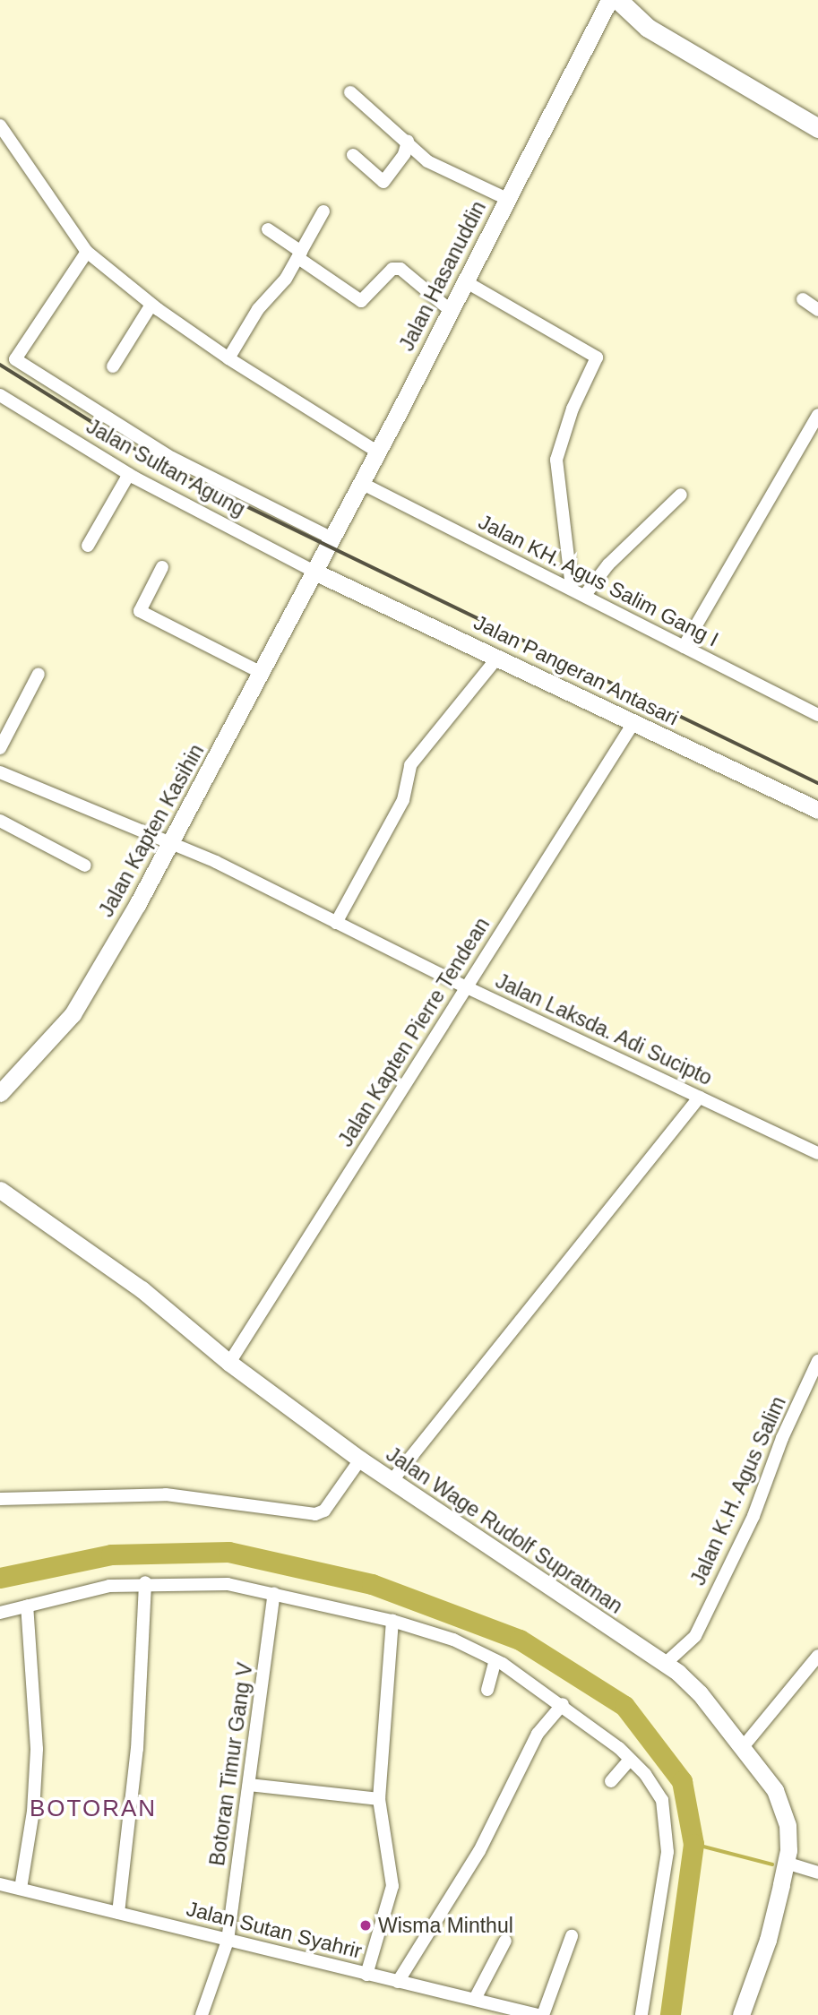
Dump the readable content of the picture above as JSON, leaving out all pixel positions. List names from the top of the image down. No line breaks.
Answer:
{"streets":{"main road":["Jalan Hasanuddin","Jalan Pangeran Antasari","Jalan Kapten Kasihin","Jalan Wage Rudolf Supratman"],"street":["Jalan Sultan Agung","Jalan KH. Agus Salim Gang I","Jalan Laksda. Adi Sucipto","Jalan Kapten Pierre Tendean","Jalan K.H. Agus Salim","Botoran Timur Gang V","Jalan Sutan Syahrir"]},"crossings":[["Jalan Hasanuddin","Jalan Sultan Agung"],["Jalan Hasanuddin","Jalan KH. Agus Salim Gang I"],["Jalan Hasanuddin","Jalan Pangeran Antasari"],["Jalan Hasanuddin","Jalan Kapten Kasihin"],["Jalan Sultan Agung","Jalan Pangeran Antasari"],["Jalan Sultan Agung","Jalan Kapten Kasihin"],["Jalan Pangeran Antasari","Jalan Kapten Kasihin"],["Jalan Pangeran Antasari","Jalan Kapten Pierre Tendean"],["Jalan Kapten Kasihin","Jalan Laksda. Adi Sucipto"],["Jalan Laksda. Adi Sucipto","Jalan Kapten Pierre Tendean"],["Jalan Kapten Pierre Tendean","Jalan Wage Rudolf Supratman"],["Jalan K.H. Agus Salim","Jalan Wage Rudolf Supratman"],["Botoran Timur Gang V","Jalan Sutan Syahrir"]],"districts":["BOTORAN"],"places":["Wisma Minthul"]}
